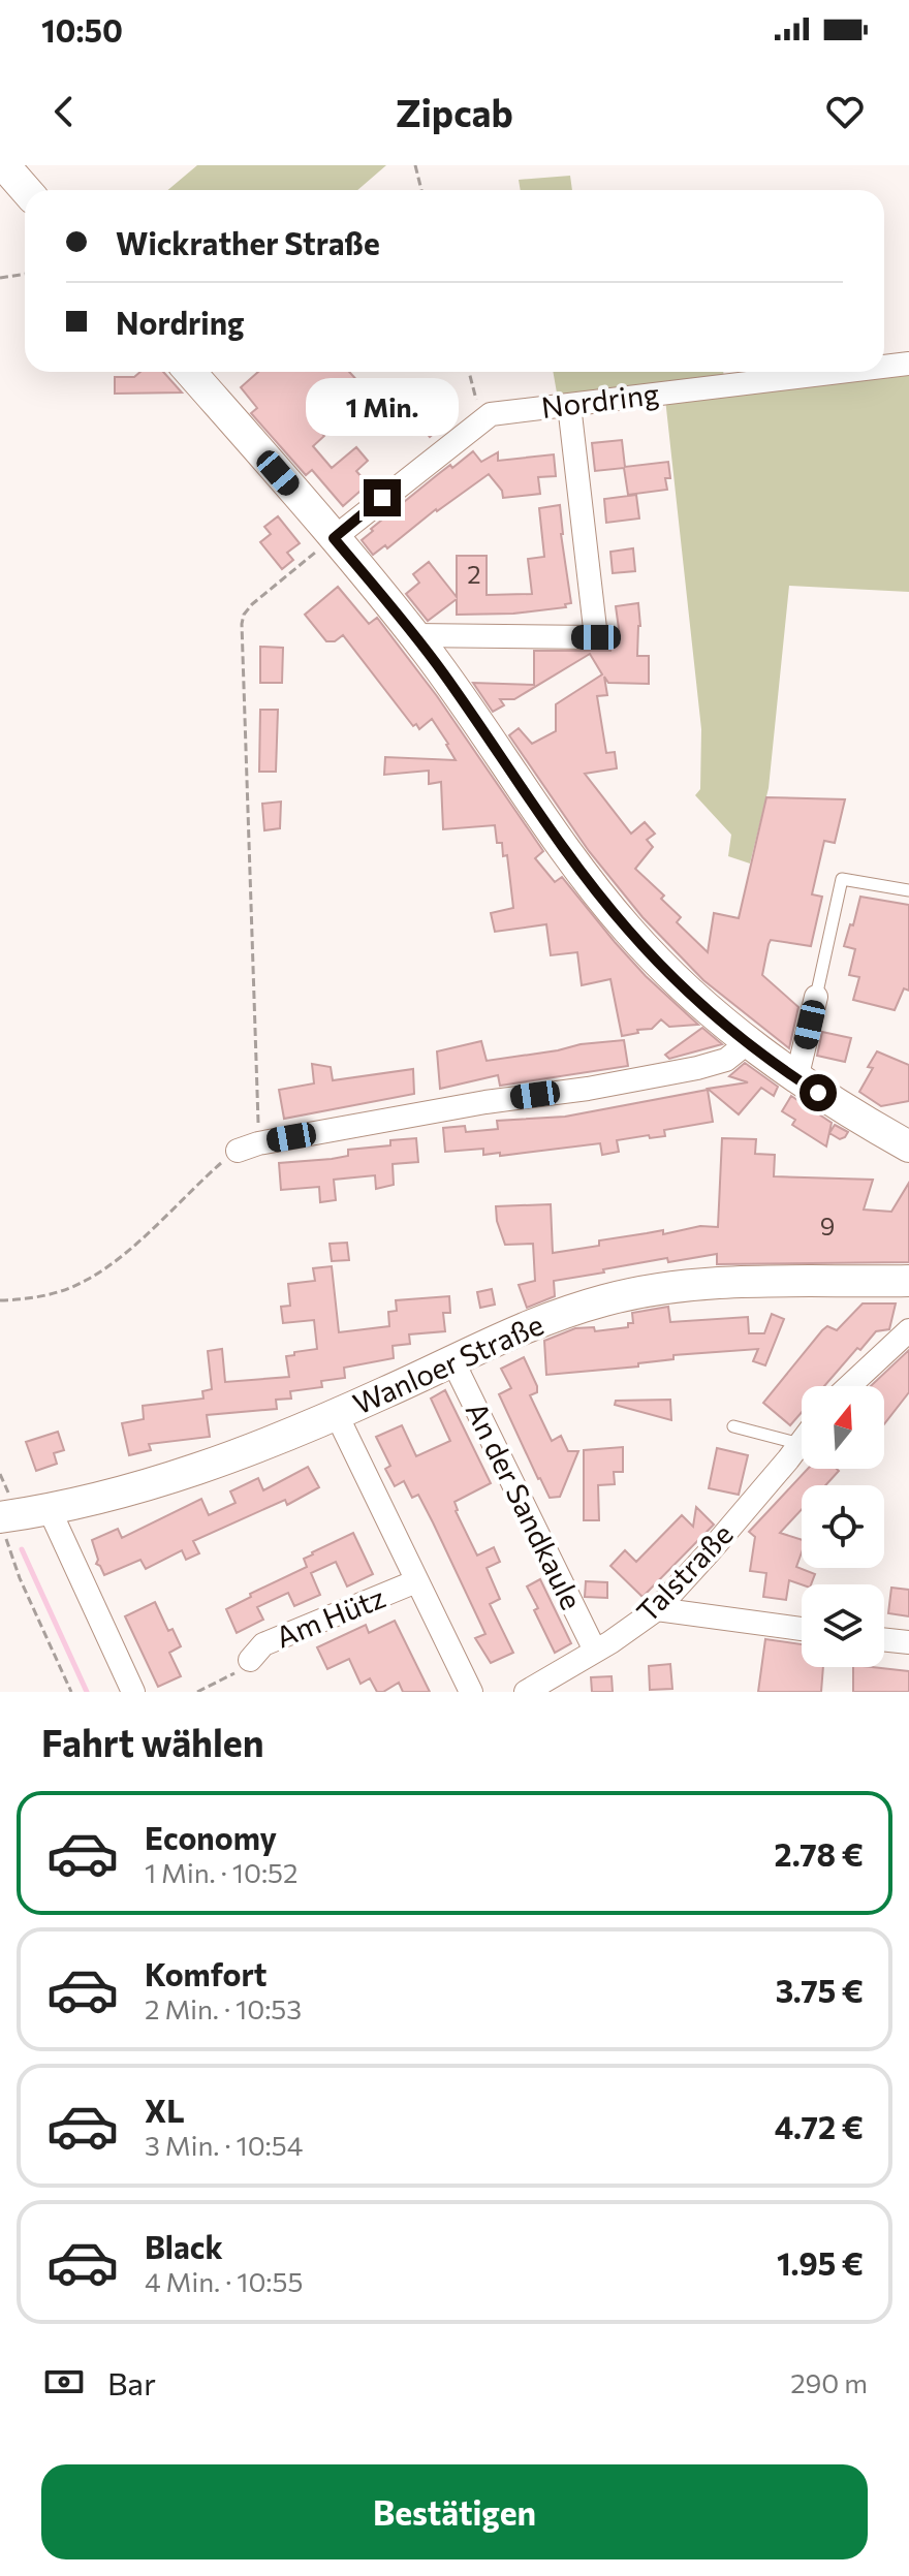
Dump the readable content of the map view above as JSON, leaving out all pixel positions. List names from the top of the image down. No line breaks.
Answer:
{"streets":{"street":["Nordring","Wanloer Straße","An der Sandkaule","Talstraße","Am Hütz"]},"crossings":[["Wanloer Straße","An der Sandkaule"],["Wanloer Straße","Am Hütz"],["An der Sandkaule","Talstraße"]],"house_numbers":["2","9"],"north":"top","page":{"status":"10:50","header":"Zipcab","banner":["Wickrather Straße","Nordring"],"bubble":"1 Min.","heading":"Fahrt wählen","list":[{"name":"Economy","note":"1 Min. · 10:52","value":"2.78 €"},{"name":"Komfort","note":"2 Min. · 10:53","value":"3.75 €"},{"name":"XL","note":"3 Min. · 10:54","value":"4.72 €"},{"name":"Black","note":"4 Min. · 10:55","value":"1.95 €"}],"pay":["Bar","290 m"],"buttons":"Bestätigen"}}
